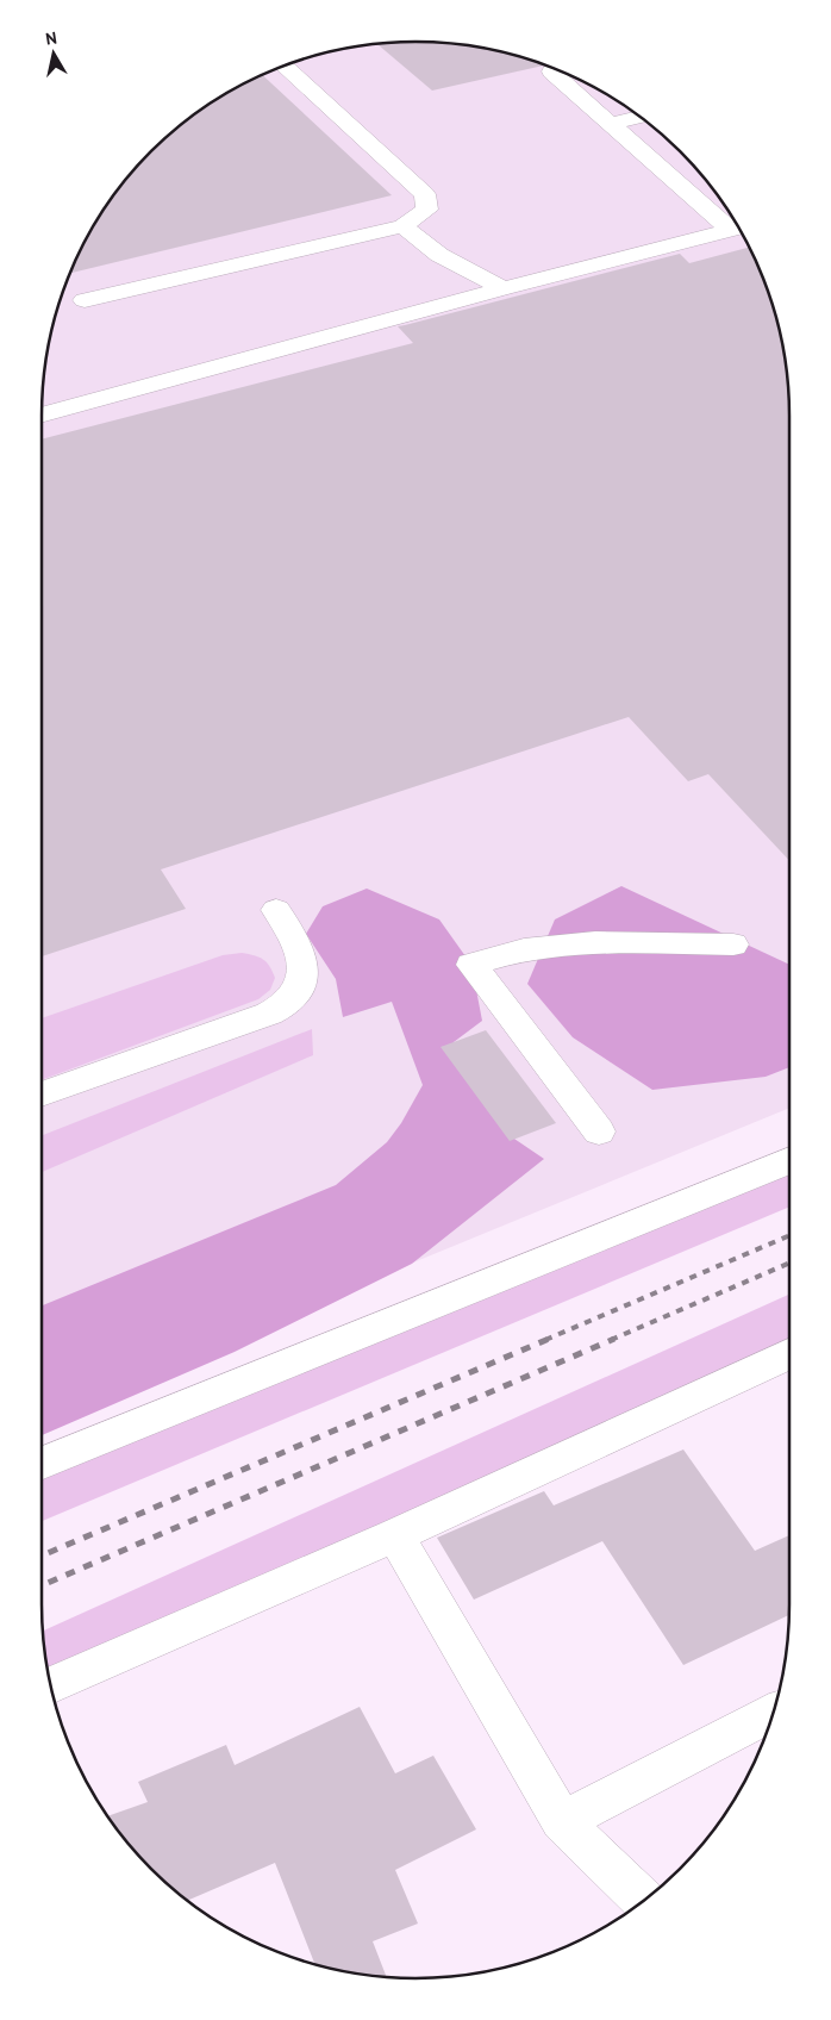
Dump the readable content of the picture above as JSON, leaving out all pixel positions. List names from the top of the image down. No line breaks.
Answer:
{"north":"top"}
